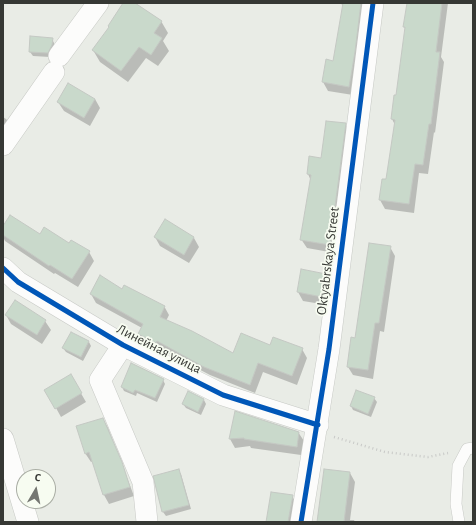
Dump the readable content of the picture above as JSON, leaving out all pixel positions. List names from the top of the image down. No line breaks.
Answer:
{"streets":{"street":["Oktyabrskaya Street","Линейная улица"]},"crossings":[["Oktyabrskaya Street","Линейная улица"]],"north":"top"}
